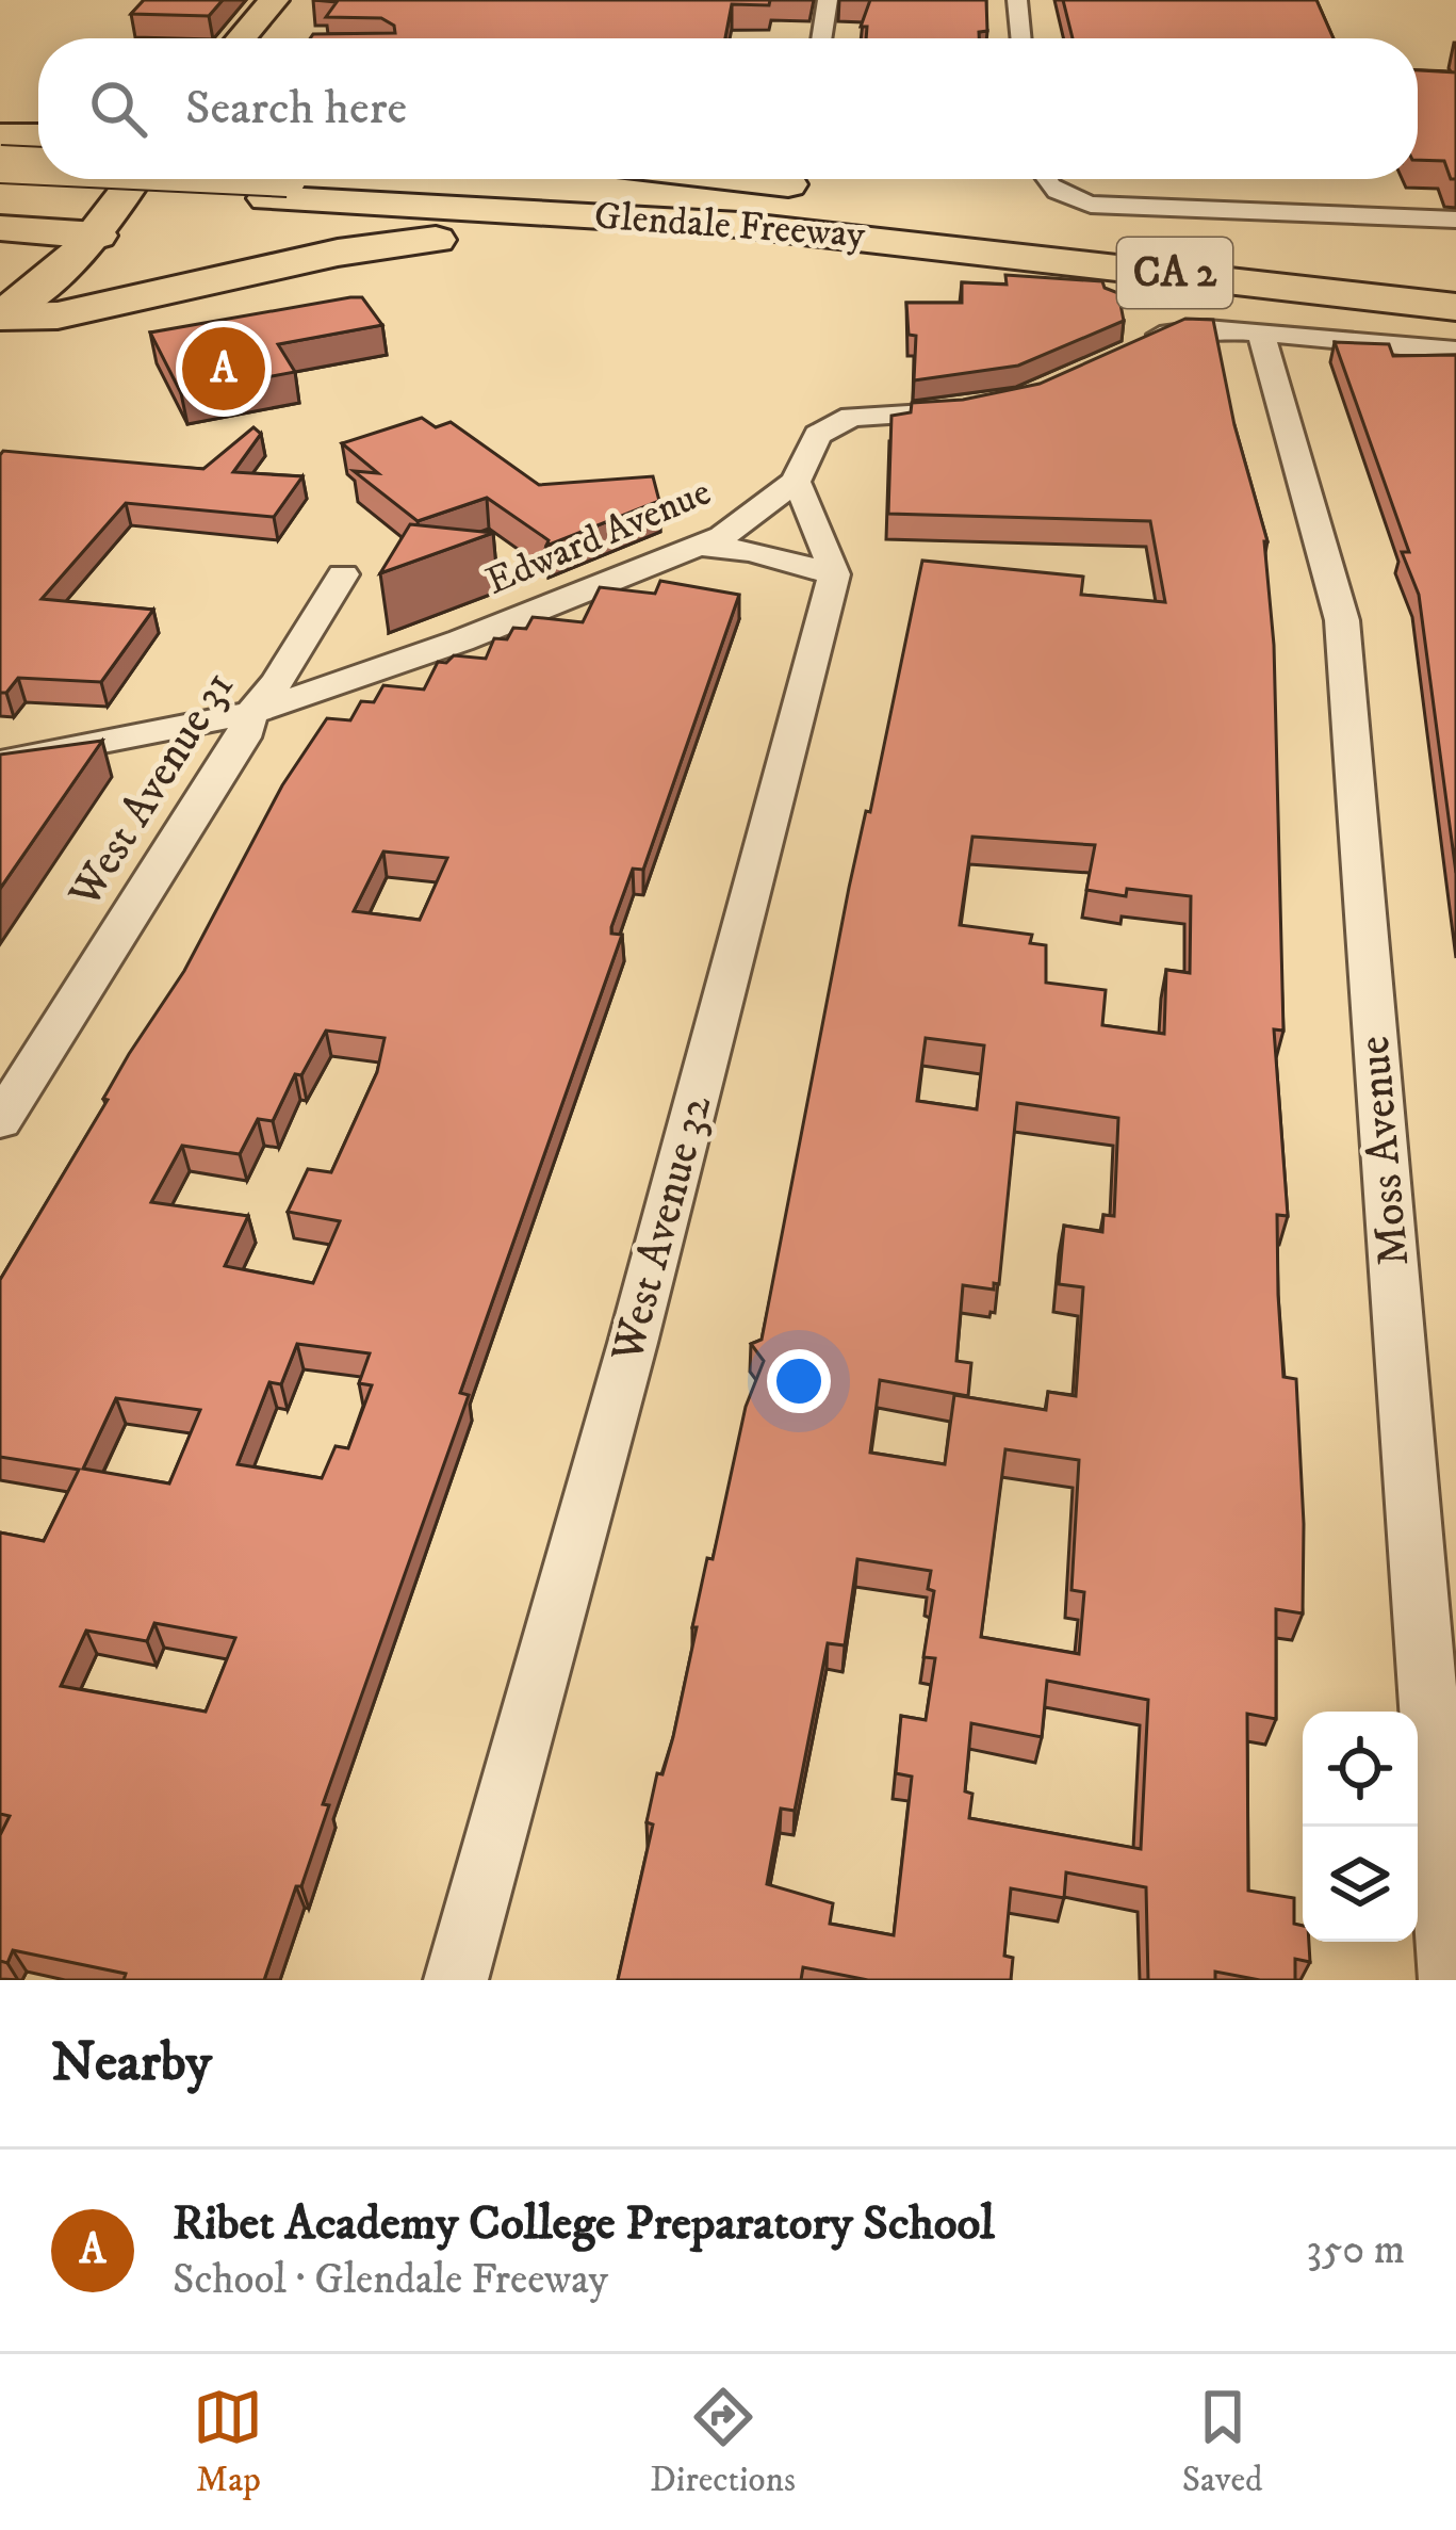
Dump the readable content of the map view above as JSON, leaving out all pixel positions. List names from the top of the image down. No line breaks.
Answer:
{"streets":{"highway":["Glendale Freeway","CA 2"],"street":["Edward Avenue","West Avenue 31","Moss Avenue","West Avenue 32"]},"crossings":[["Edward Avenue","West Avenue 31"]],"page":{"search":"Search here","pins":"A","heading":"Nearby","list":[{"mark":"A","name":"Ribet Academy College Preparatory School","note":"School · Glendale Freeway","value":"350 m"}],"nav":["Map","Directions","Saved"]}}
